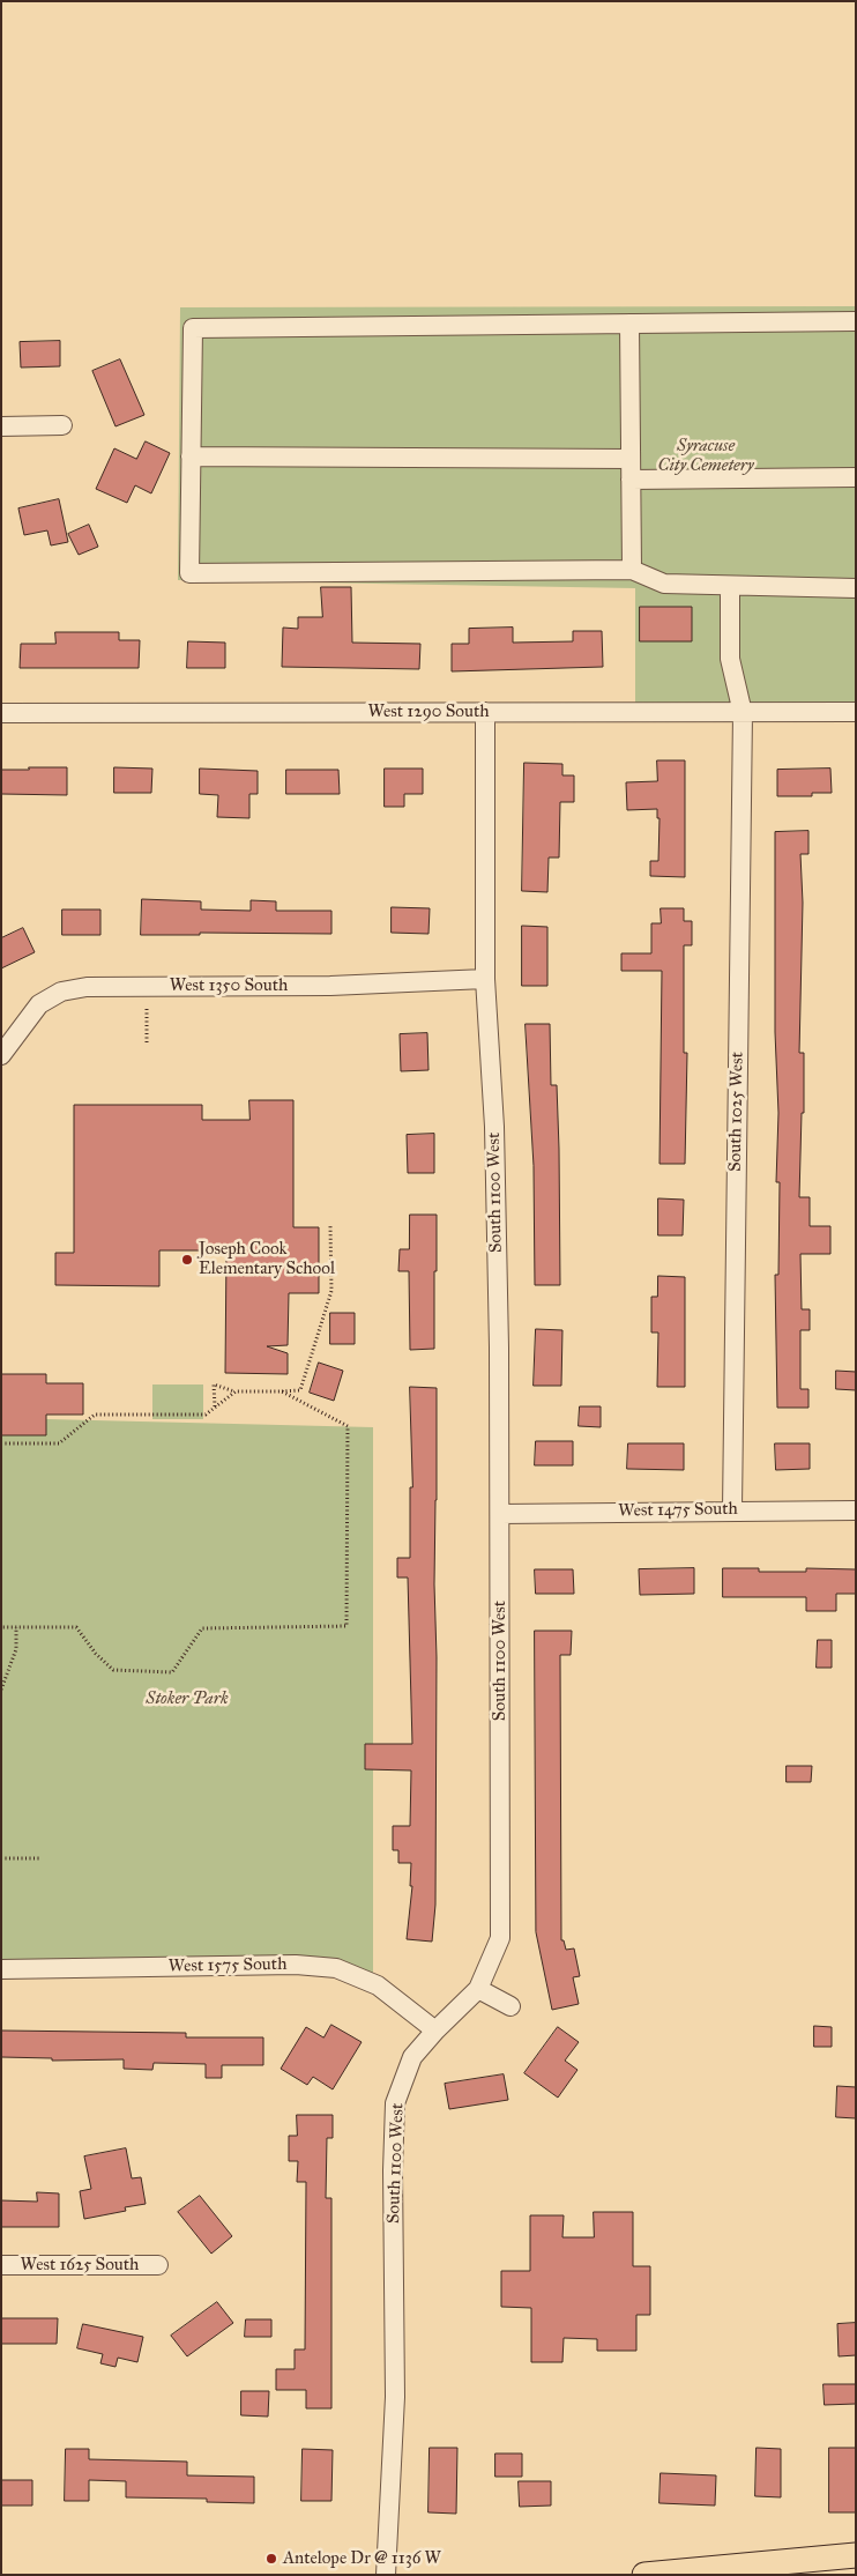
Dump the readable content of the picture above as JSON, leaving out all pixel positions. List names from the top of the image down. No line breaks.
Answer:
{"streets":{"street":["West 1290 South","West 1350 South","South 1025 West","South 1100 West","West 1475 South","West 1575 South","West 1625 South"]},"crossings":[["West 1290 South","South 1025 West"],["West 1290 South","South 1100 West"],["West 1350 South","South 1100 West"],["South 1025 West","West 1475 South"],["South 1100 West","West 1475 South"],["South 1100 West","West 1575 South"]],"parks":["Syracuse City Cemetery","Stoker Park"],"places":["Joseph Cook Elementary School","Antelope Dr @ 1136 W"]}
